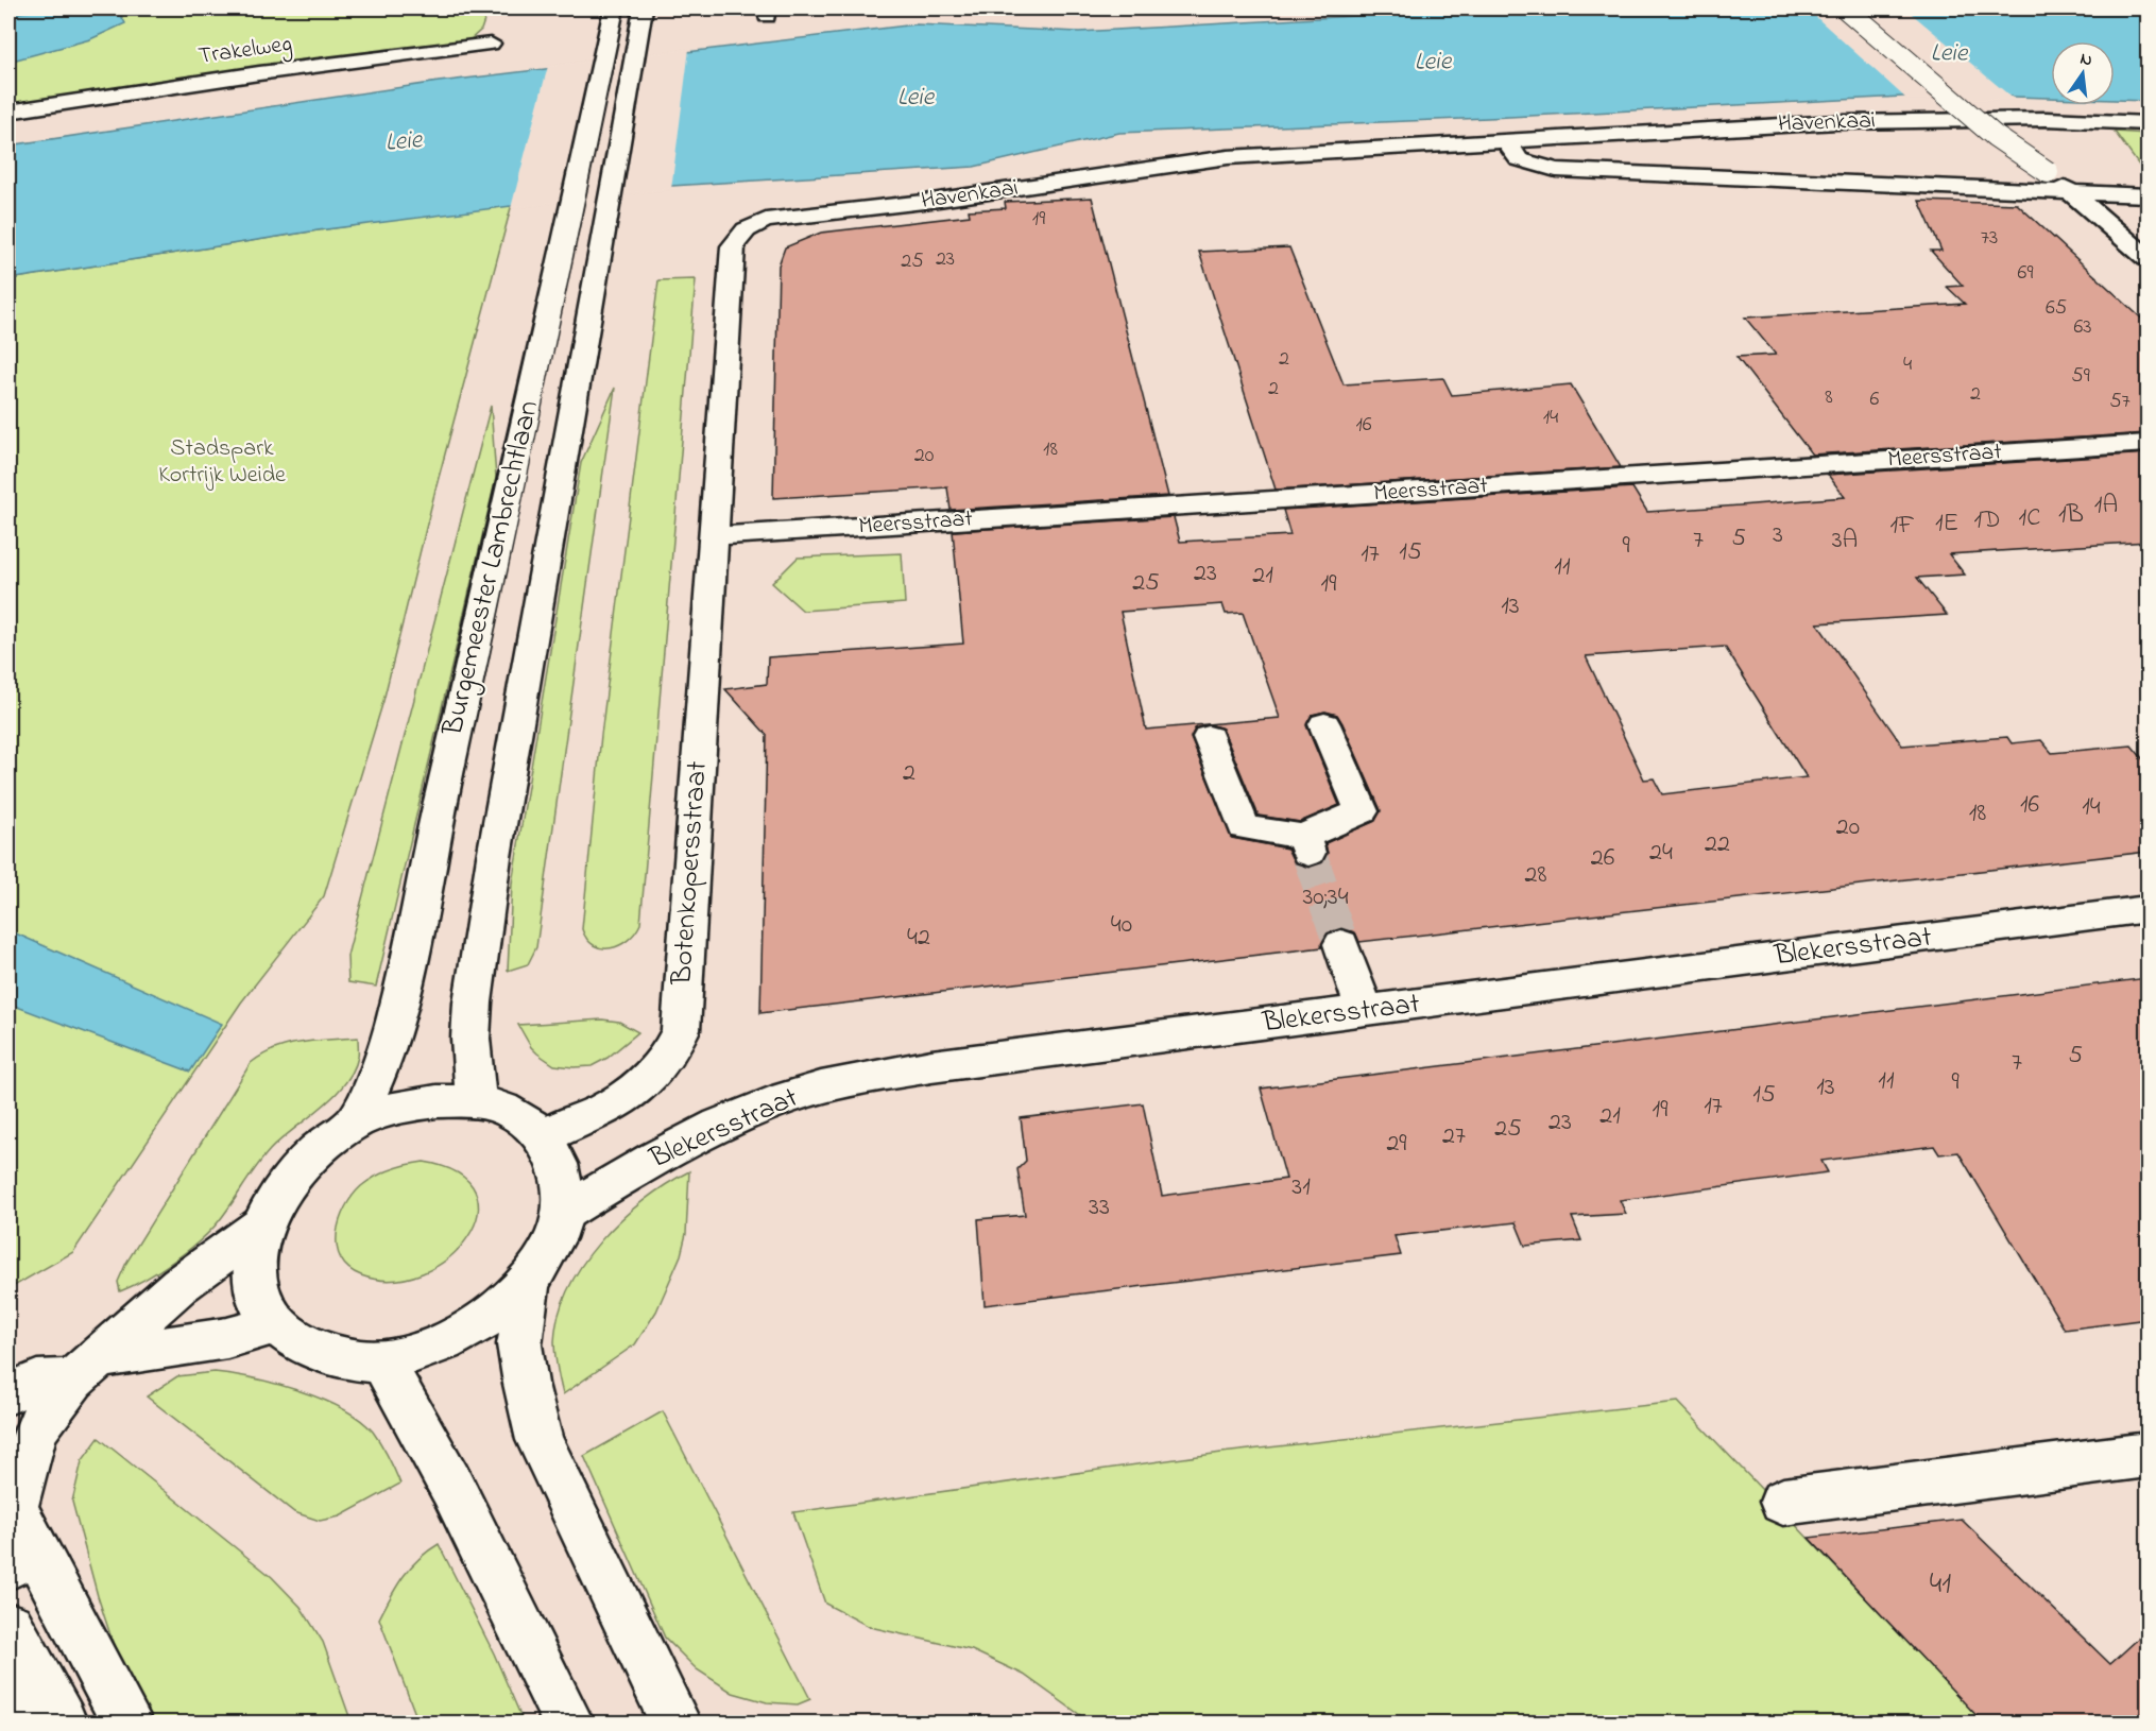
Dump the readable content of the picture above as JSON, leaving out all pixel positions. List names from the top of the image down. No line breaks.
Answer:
{"streets":{"street":["Trakelweg","Havenkaai","Meersstraat","Burgemeester Lambrechtlaan","Botenkopersstraat","Blekersstraat"]},"crossings":[["Havenkaai","Meersstraat"],["Havenkaai","Botenkopersstraat"],["Meersstraat","Botenkopersstraat"]],"water":["Leie"],"parks":["Stadspark Kortrijk Weide"],"house_numbers":["19","73","23","25","69","65","63","2","4","59","2","2","8","6","57","14","16","18","20","1A","1B","1C","1D","1E","1F","3","5","7","3A","9","15","17","11","23","21","25","19","13","2","16","14","18","20","22","24","26","28","30;34","40","42","5","7","11","9","13","15","17","19","21","23","25","27","29","31","33","41"],"north":"top"}
